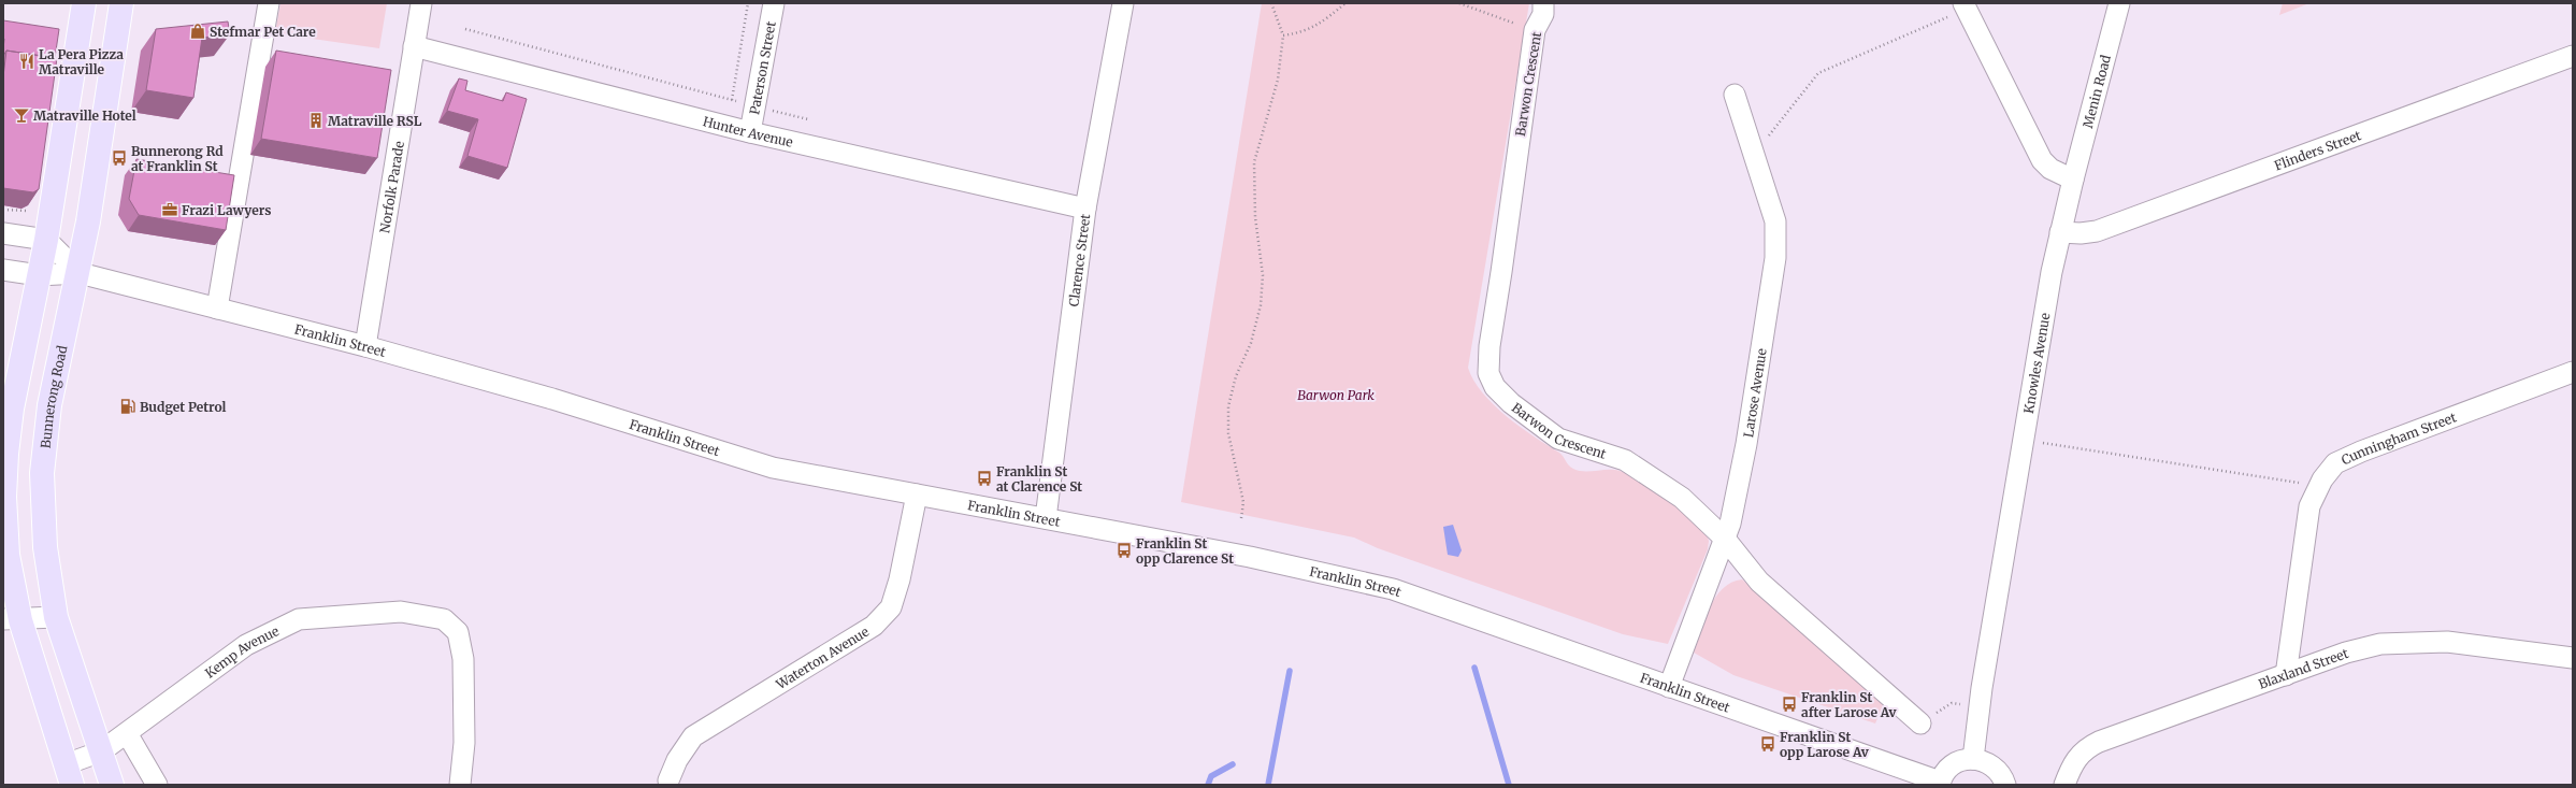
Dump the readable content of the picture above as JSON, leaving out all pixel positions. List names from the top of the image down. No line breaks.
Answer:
{"streets":{"main road":["Bunnerong Road"],"street":["Paterson Street","Barwon Crescent","Menin Road","Hunter Avenue","Flinders Street","Norfolk Parade","Clarence Street","Franklin Street","Knowles Avenue","Larose Avenue","Cunningham Street","Kemp Avenue","Waterton Avenue","Blaxland Street"]},"crossings":[["Paterson Street","Hunter Avenue"],["Barwon Crescent","Larose Avenue"],["Menin Road","Knowles Avenue"],["Hunter Avenue","Norfolk Parade"],["Hunter Avenue","Clarence Street"],["Flinders Street","Knowles Avenue"],["Norfolk Parade","Franklin Street"],["Clarence Street","Franklin Street"],["Franklin Street","Larose Avenue"],["Franklin Street","Bunnerong Road"],["Franklin Street","Waterton Avenue"],["Bunnerong Road","Kemp Avenue"],["Cunningham Street","Blaxland Street"]],"parks":["Barwon Park"],"places":{"shop":["Stefmar Pet Care"],"restaurant":["La Pera Pizza Matraville"],"bar":["Matraville Hotel"],"building":["Matraville RSL"],"bus stop":["Bunnerong Rd at Franklin St","Franklin St at Clarence St","Franklin St opp Clarence St","Franklin St after Larose Av","Franklin St opp Larose Av"],"office":["Frazi Lawyers"],"fuel station":["Budget Petrol"]}}
